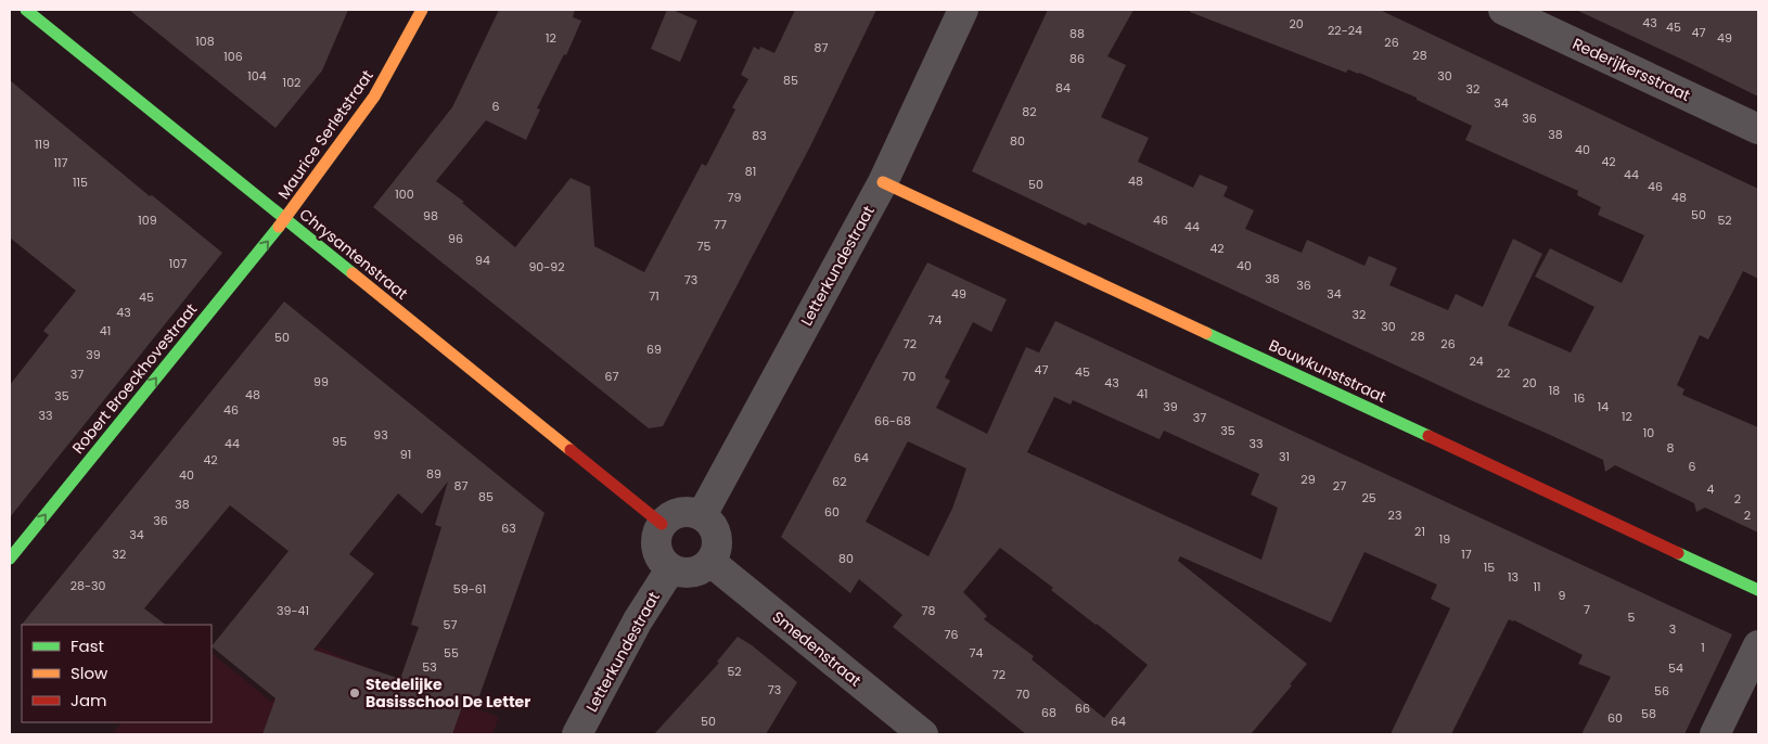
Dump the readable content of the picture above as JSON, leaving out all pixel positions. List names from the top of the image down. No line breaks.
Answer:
{"streets":{"street":["Rederijkersstraat","Maurice Serletstraat","Chrysantenstraat","Letterkundestraat","Bouwkunststraat","Robert Broeckhovestraat","Smedenstraat"]},"crossings":[["Maurice Serletstraat","Chrysantenstraat"],["Maurice Serletstraat","Robert Broeckhovestraat"],["Chrysantenstraat","Letterkundestraat"],["Chrysantenstraat","Robert Broeckhovestraat"],["Chrysantenstraat","Smedenstraat"],["Letterkundestraat","Bouwkunststraat"],["Letterkundestraat","Smedenstraat"]],"one_way":["Robert Broeckhovestraat"],"places":["Stedelijke Basisschool De Letter"],"house_numbers":["43","20","45","22-24","47","88","12","49","108","26","87","28","106","86","104","30","85","102","84","32","34","6","82","36","38","83","80","119","40","42","117","81","44","48","115","50","46","100","79","48","50","98","109","46","52","77","44","96","75","42","94","107","40","90-92","38","73","36","49","34","71","45","43","32","74","30","41","28","50","72","26","69","39","24","47","45","22","37","67","70","99","43","20","18","41","48","35","16","39","14","46","33","12","37","66-68","35","10","93","95","44","33","8","91","31","64","42","6","89","40","29","62","87","27","4","85","25","2","38","60","23","2","36","63","21","34","19","32","17","80","15","13","28-30","11","59-61","9","7","39-41","78","5","57","3","76","1","55","74","53","54","52","72","73","56","70","66","68","58","60","50","64"],"legend":["Fast","Slow","Jam"]}
